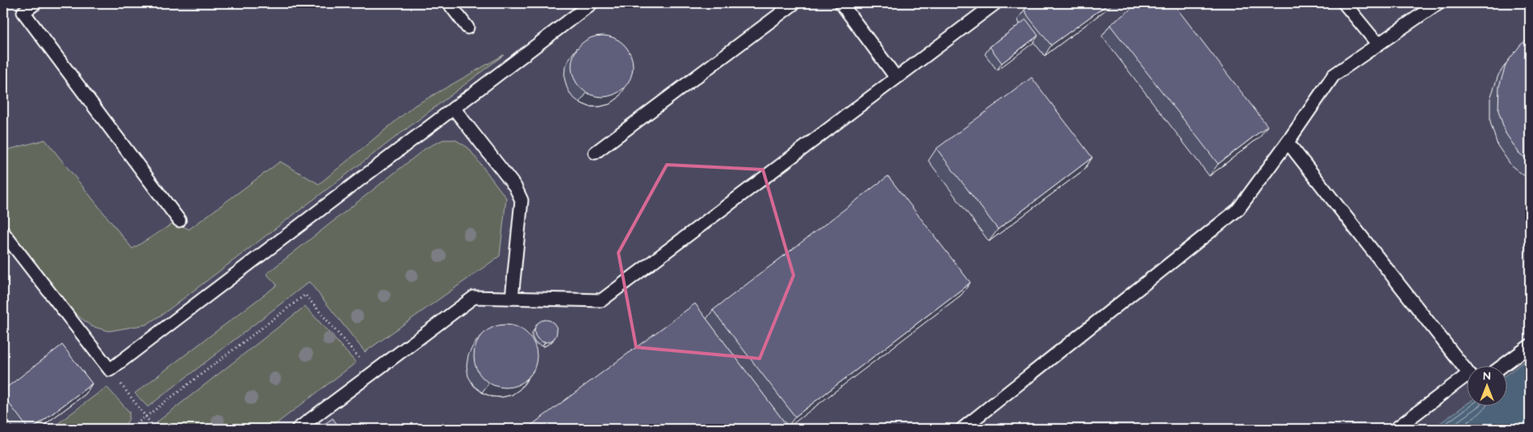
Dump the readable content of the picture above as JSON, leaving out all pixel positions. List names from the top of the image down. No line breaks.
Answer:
{"north":"top"}
